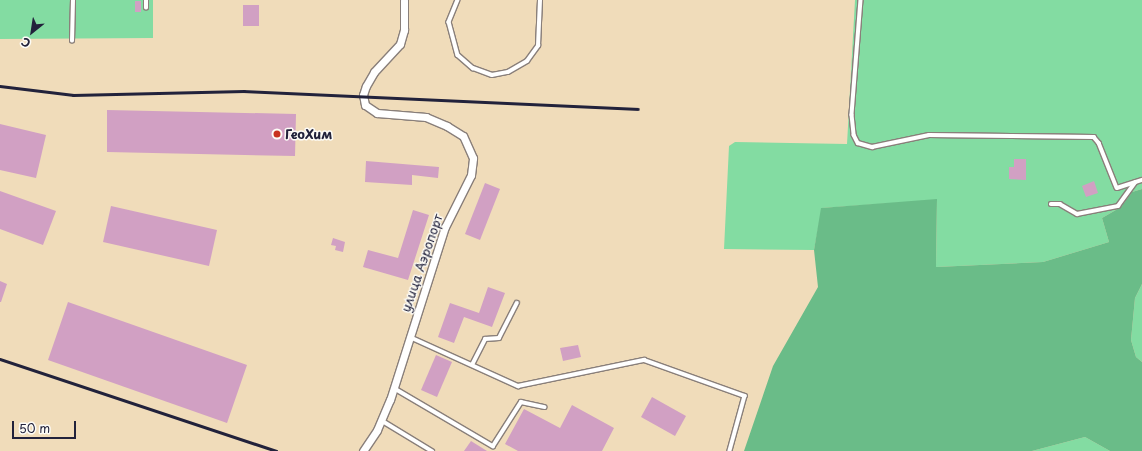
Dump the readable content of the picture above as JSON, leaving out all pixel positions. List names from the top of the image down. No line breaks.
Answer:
{"streets":{"street":["улица Аэропорт"]},"places":["ГеоХим"],"scale_bar":"50 m","north":"bottom left"}
